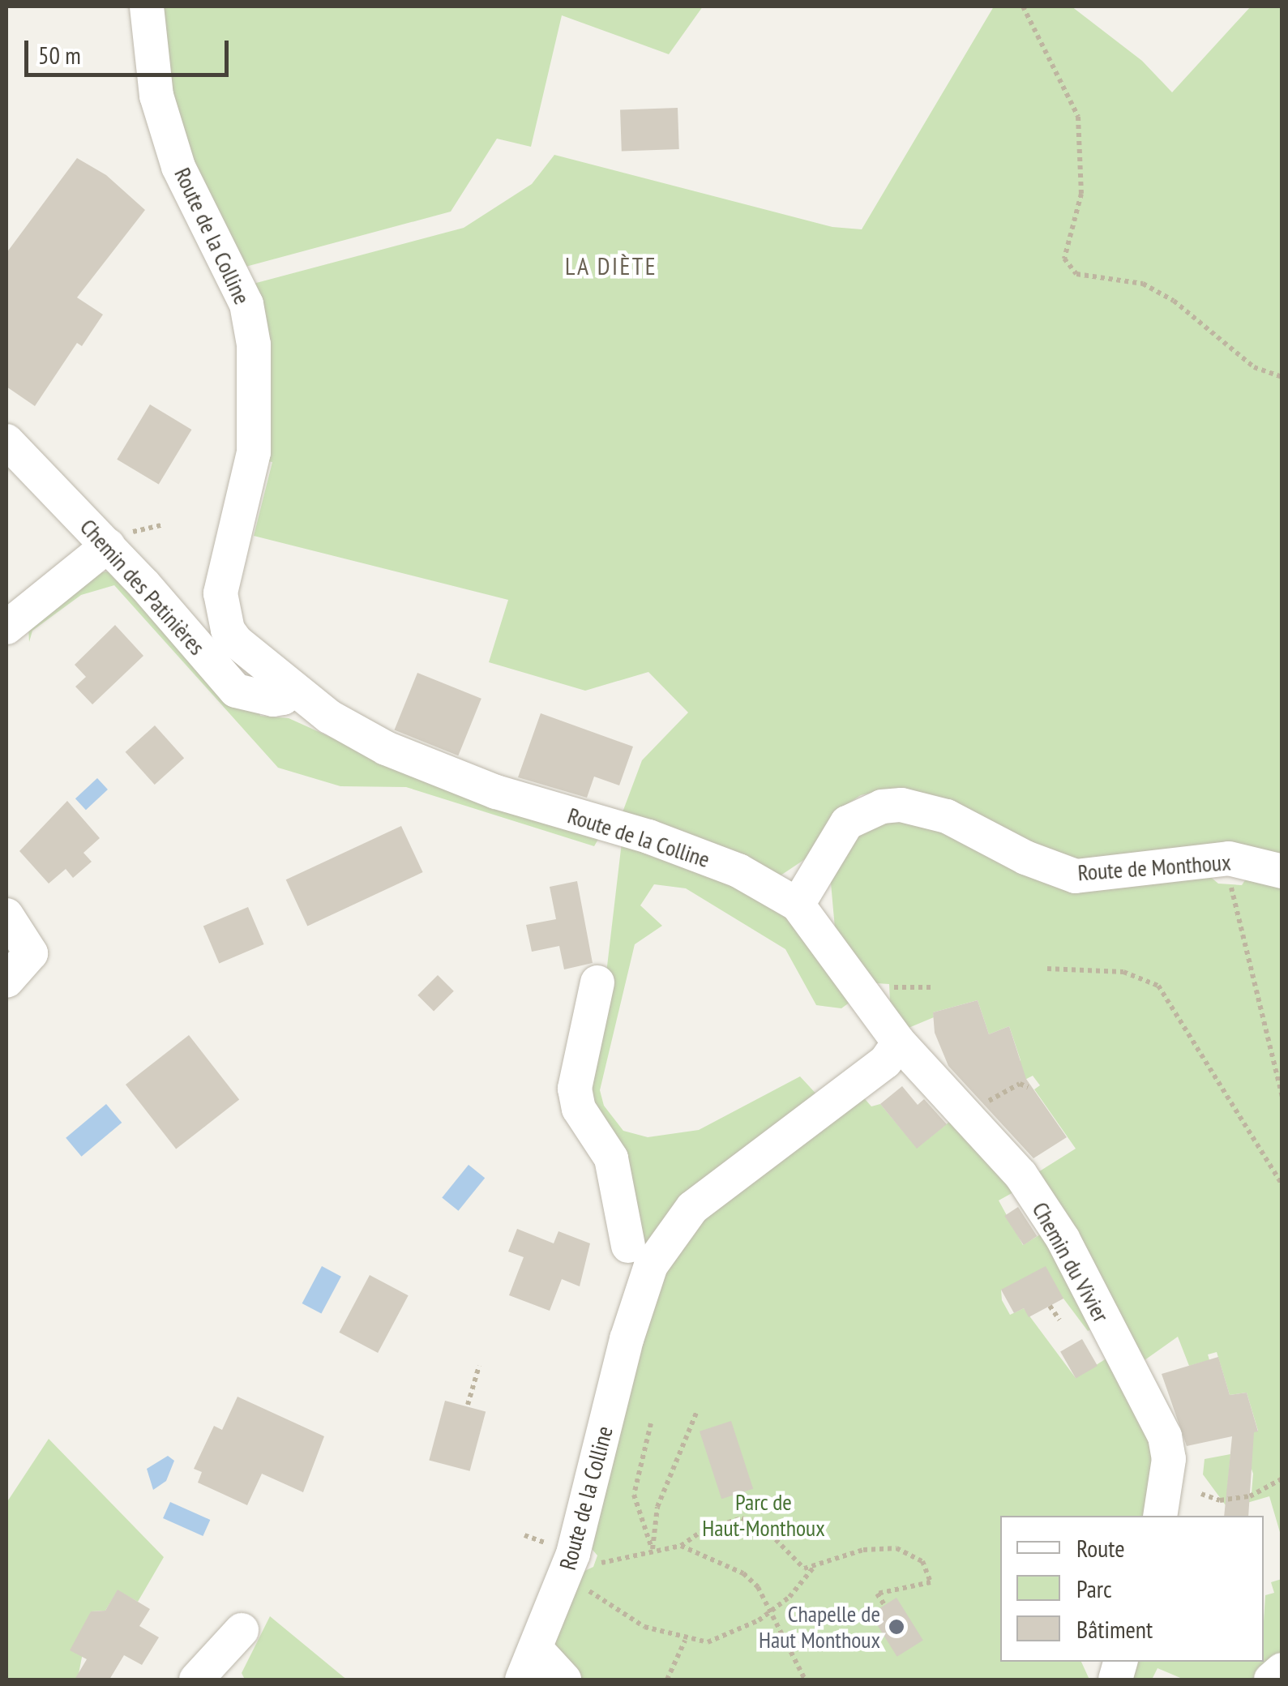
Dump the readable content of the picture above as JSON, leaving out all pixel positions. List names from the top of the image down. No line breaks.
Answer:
{"streets":{"street":["Route de la Colline","Chemin des Patinières","Route de Monthoux","Chemin du Vivier"]},"crossings":[["Route de la Colline","Chemin des Patinières"],["Route de la Colline","Route de Monthoux"],["Route de la Colline","Chemin du Vivier"]],"districts":["LA DIÈTE"],"parks":["Parc de Haut-Monthoux"],"places":["Chapelle de Haut Monthoux"],"legend":["Route","Parc","Bâtiment"],"scale_bar":"50 m"}
